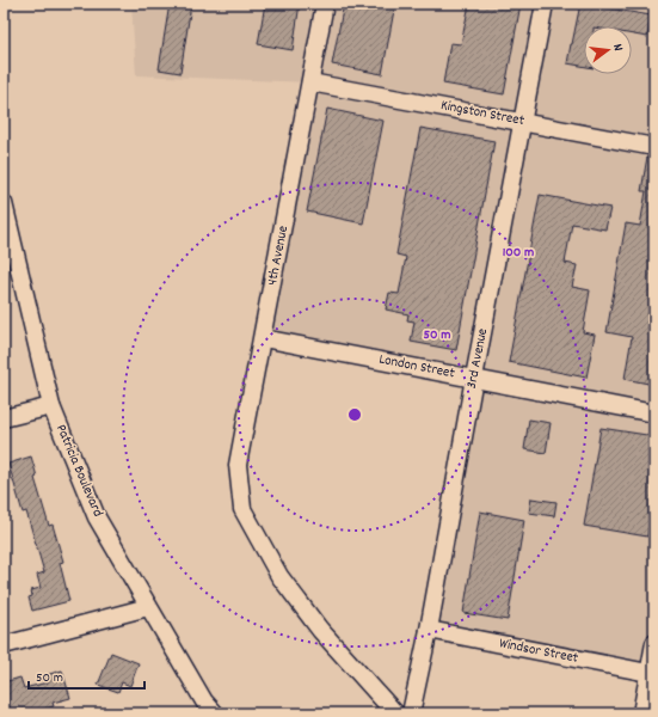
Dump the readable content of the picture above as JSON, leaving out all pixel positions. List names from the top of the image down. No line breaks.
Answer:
{"streets":{"street":["Kingston Street","4th Avenue","3rd Avenue","London Street","Patricia Boulevard","Windsor Street"]},"crossings":[["Kingston Street","4th Avenue"],["Kingston Street","3rd Avenue"],["4th Avenue","London Street"],["3rd Avenue","London Street"],["3rd Avenue","Windsor Street"]],"scale_bar":"50 m","north":"right","rings":["100 m","50 m"]}
